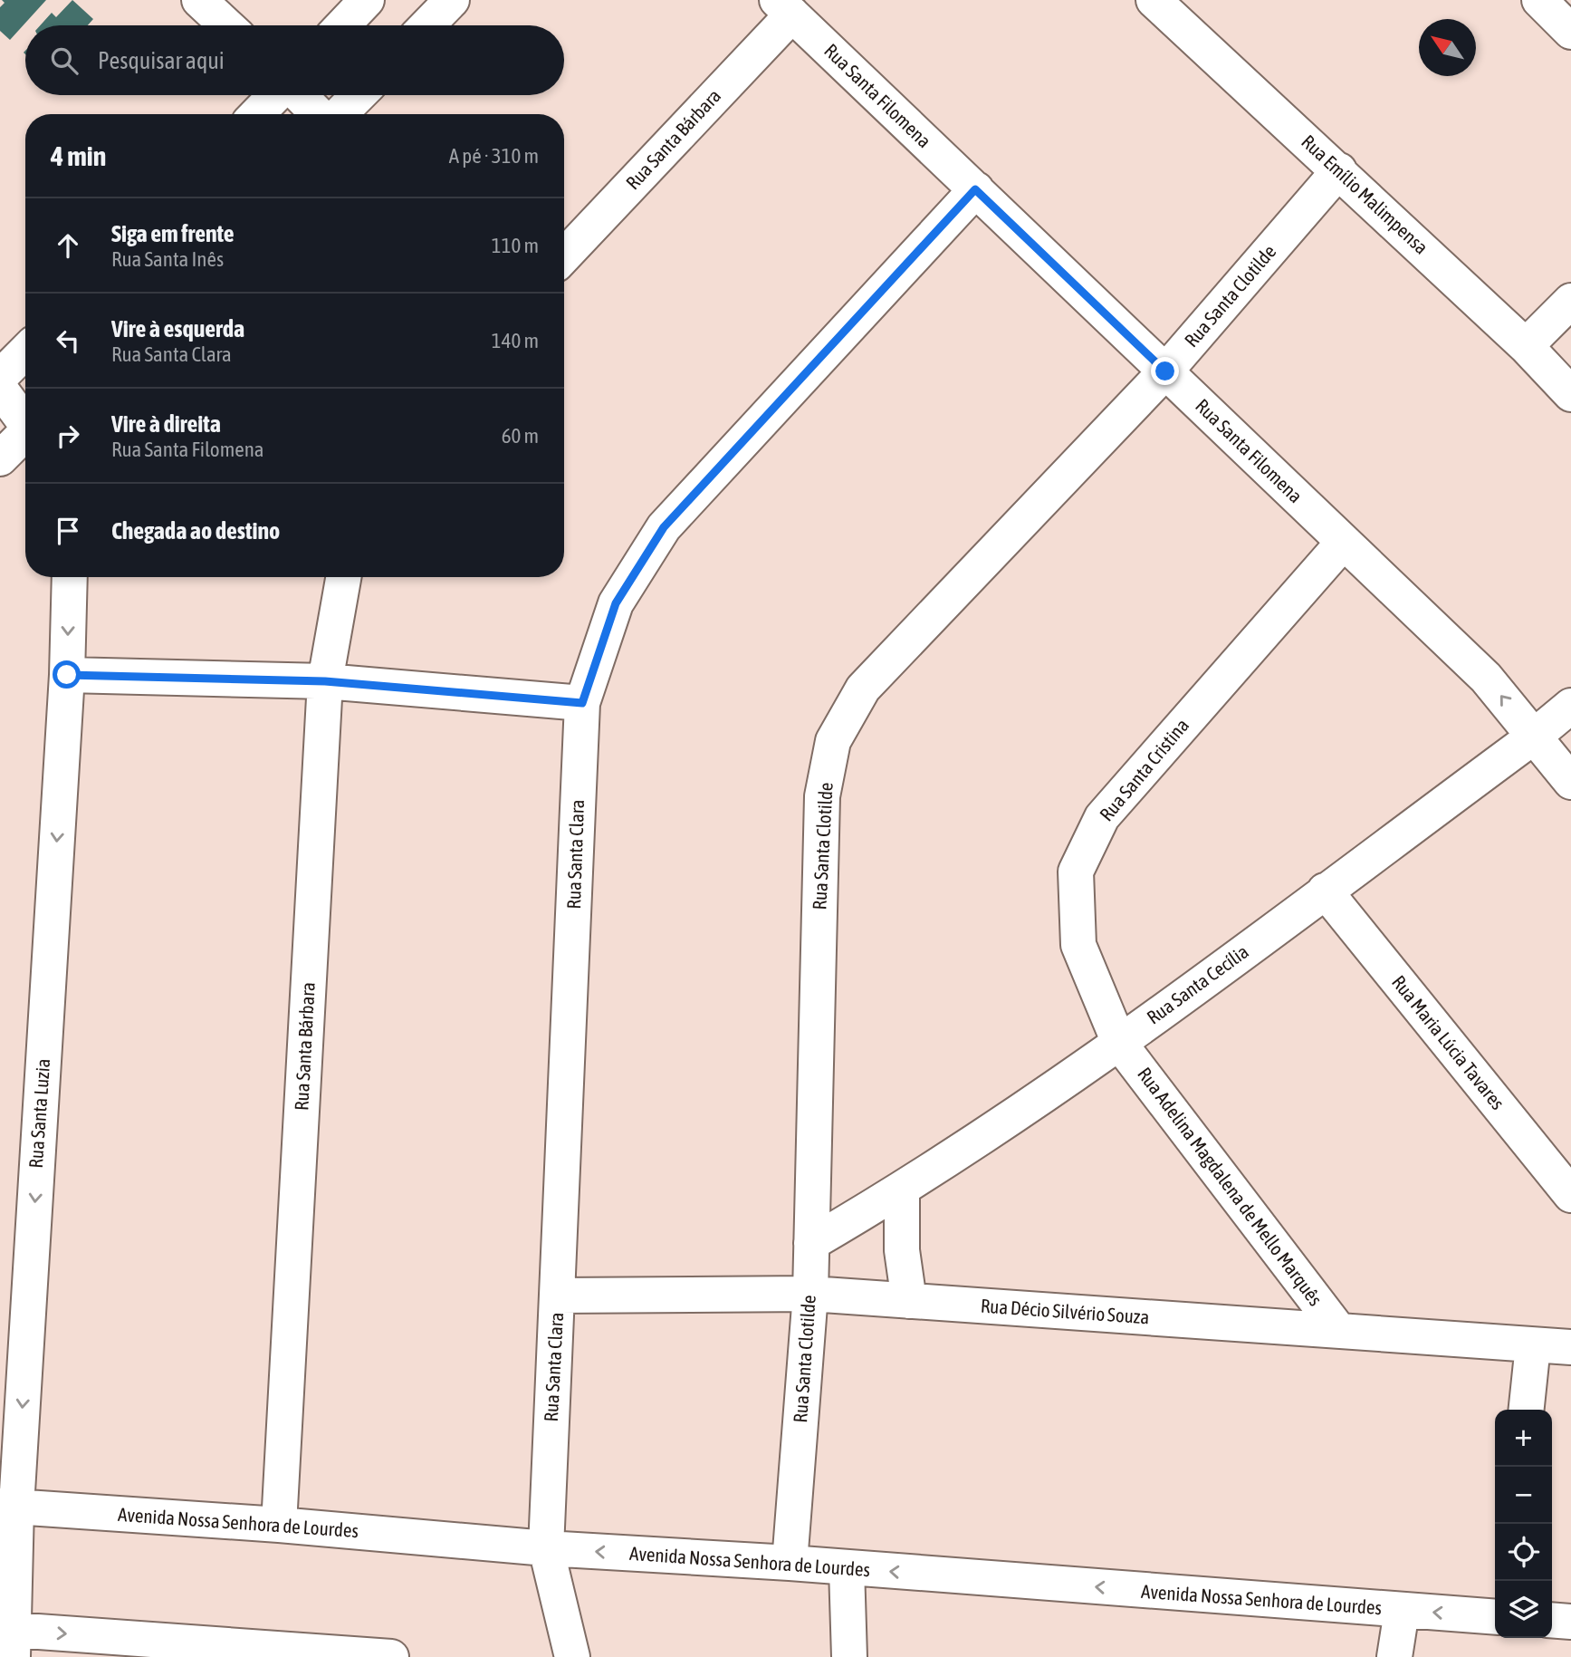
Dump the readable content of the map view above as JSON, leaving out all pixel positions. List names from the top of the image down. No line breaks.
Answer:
{"streets":{"street":["Rua Santa Filomena","Rua Santa Bárbara","Rua Emílio Malimpensa","Rua Santa Clotilde","Rua Santa Cristina","Rua Santa Clara","Rua Santa Cecília","Rua Maria Lúcia Tavares","Rua Santa Luzia","Rua Adelina Magdalena de Mello Marquês","Rua Décio Silvério Souza","Avenida Nossa Senhora de Lourdes"]},"crossings":[["Rua Santa Filomena","Rua Santa Bárbara"],["Rua Santa Filomena","Rua Santa Clotilde"],["Rua Santa Filomena","Rua Santa Cristina"],["Rua Santa Filomena","Rua Santa Clara"],["Rua Santa Filomena","Rua Santa Cecília"],["Rua Santa Bárbara","Avenida Nossa Senhora de Lourdes"],["Rua Emílio Malimpensa","Rua Santa Clotilde"],["Rua Santa Clotilde","Rua Santa Cecília"],["Rua Santa Clotilde","Rua Décio Silvério Souza"],["Rua Santa Clotilde","Avenida Nossa Senhora de Lourdes"],["Rua Santa Cristina","Rua Santa Cecília"],["Rua Santa Cristina","Rua Adelina Magdalena de Mello Marquês"],["Rua Santa Clara","Rua Décio Silvério Souza"],["Rua Santa Clara","Avenida Nossa Senhora de Lourdes"],["Rua Santa Cecília","Rua Maria Lúcia Tavares"],["Rua Santa Cecília","Rua Adelina Magdalena de Mello Marquês"],["Rua Santa Luzia","Avenida Nossa Senhora de Lourdes"],["Rua Adelina Magdalena de Mello Marquês","Rua Décio Silvério Souza"]],"one_way":["Rua Santa Luzia","Avenida Nossa Senhora de Lourdes"],"north":"top left","page":{"search":"Pesquisar aqui","heading":["4 min","A pé · 310 m"],"list":[["Siga em frente","Rua Santa Inês","110 m"],["Vire à esquerda","Rua Santa Clara","140 m"],["Vire à direita","Rua Santa Filomena","60 m"],"Chegada ao destino"],"map_buttons":["+","−"]}}
